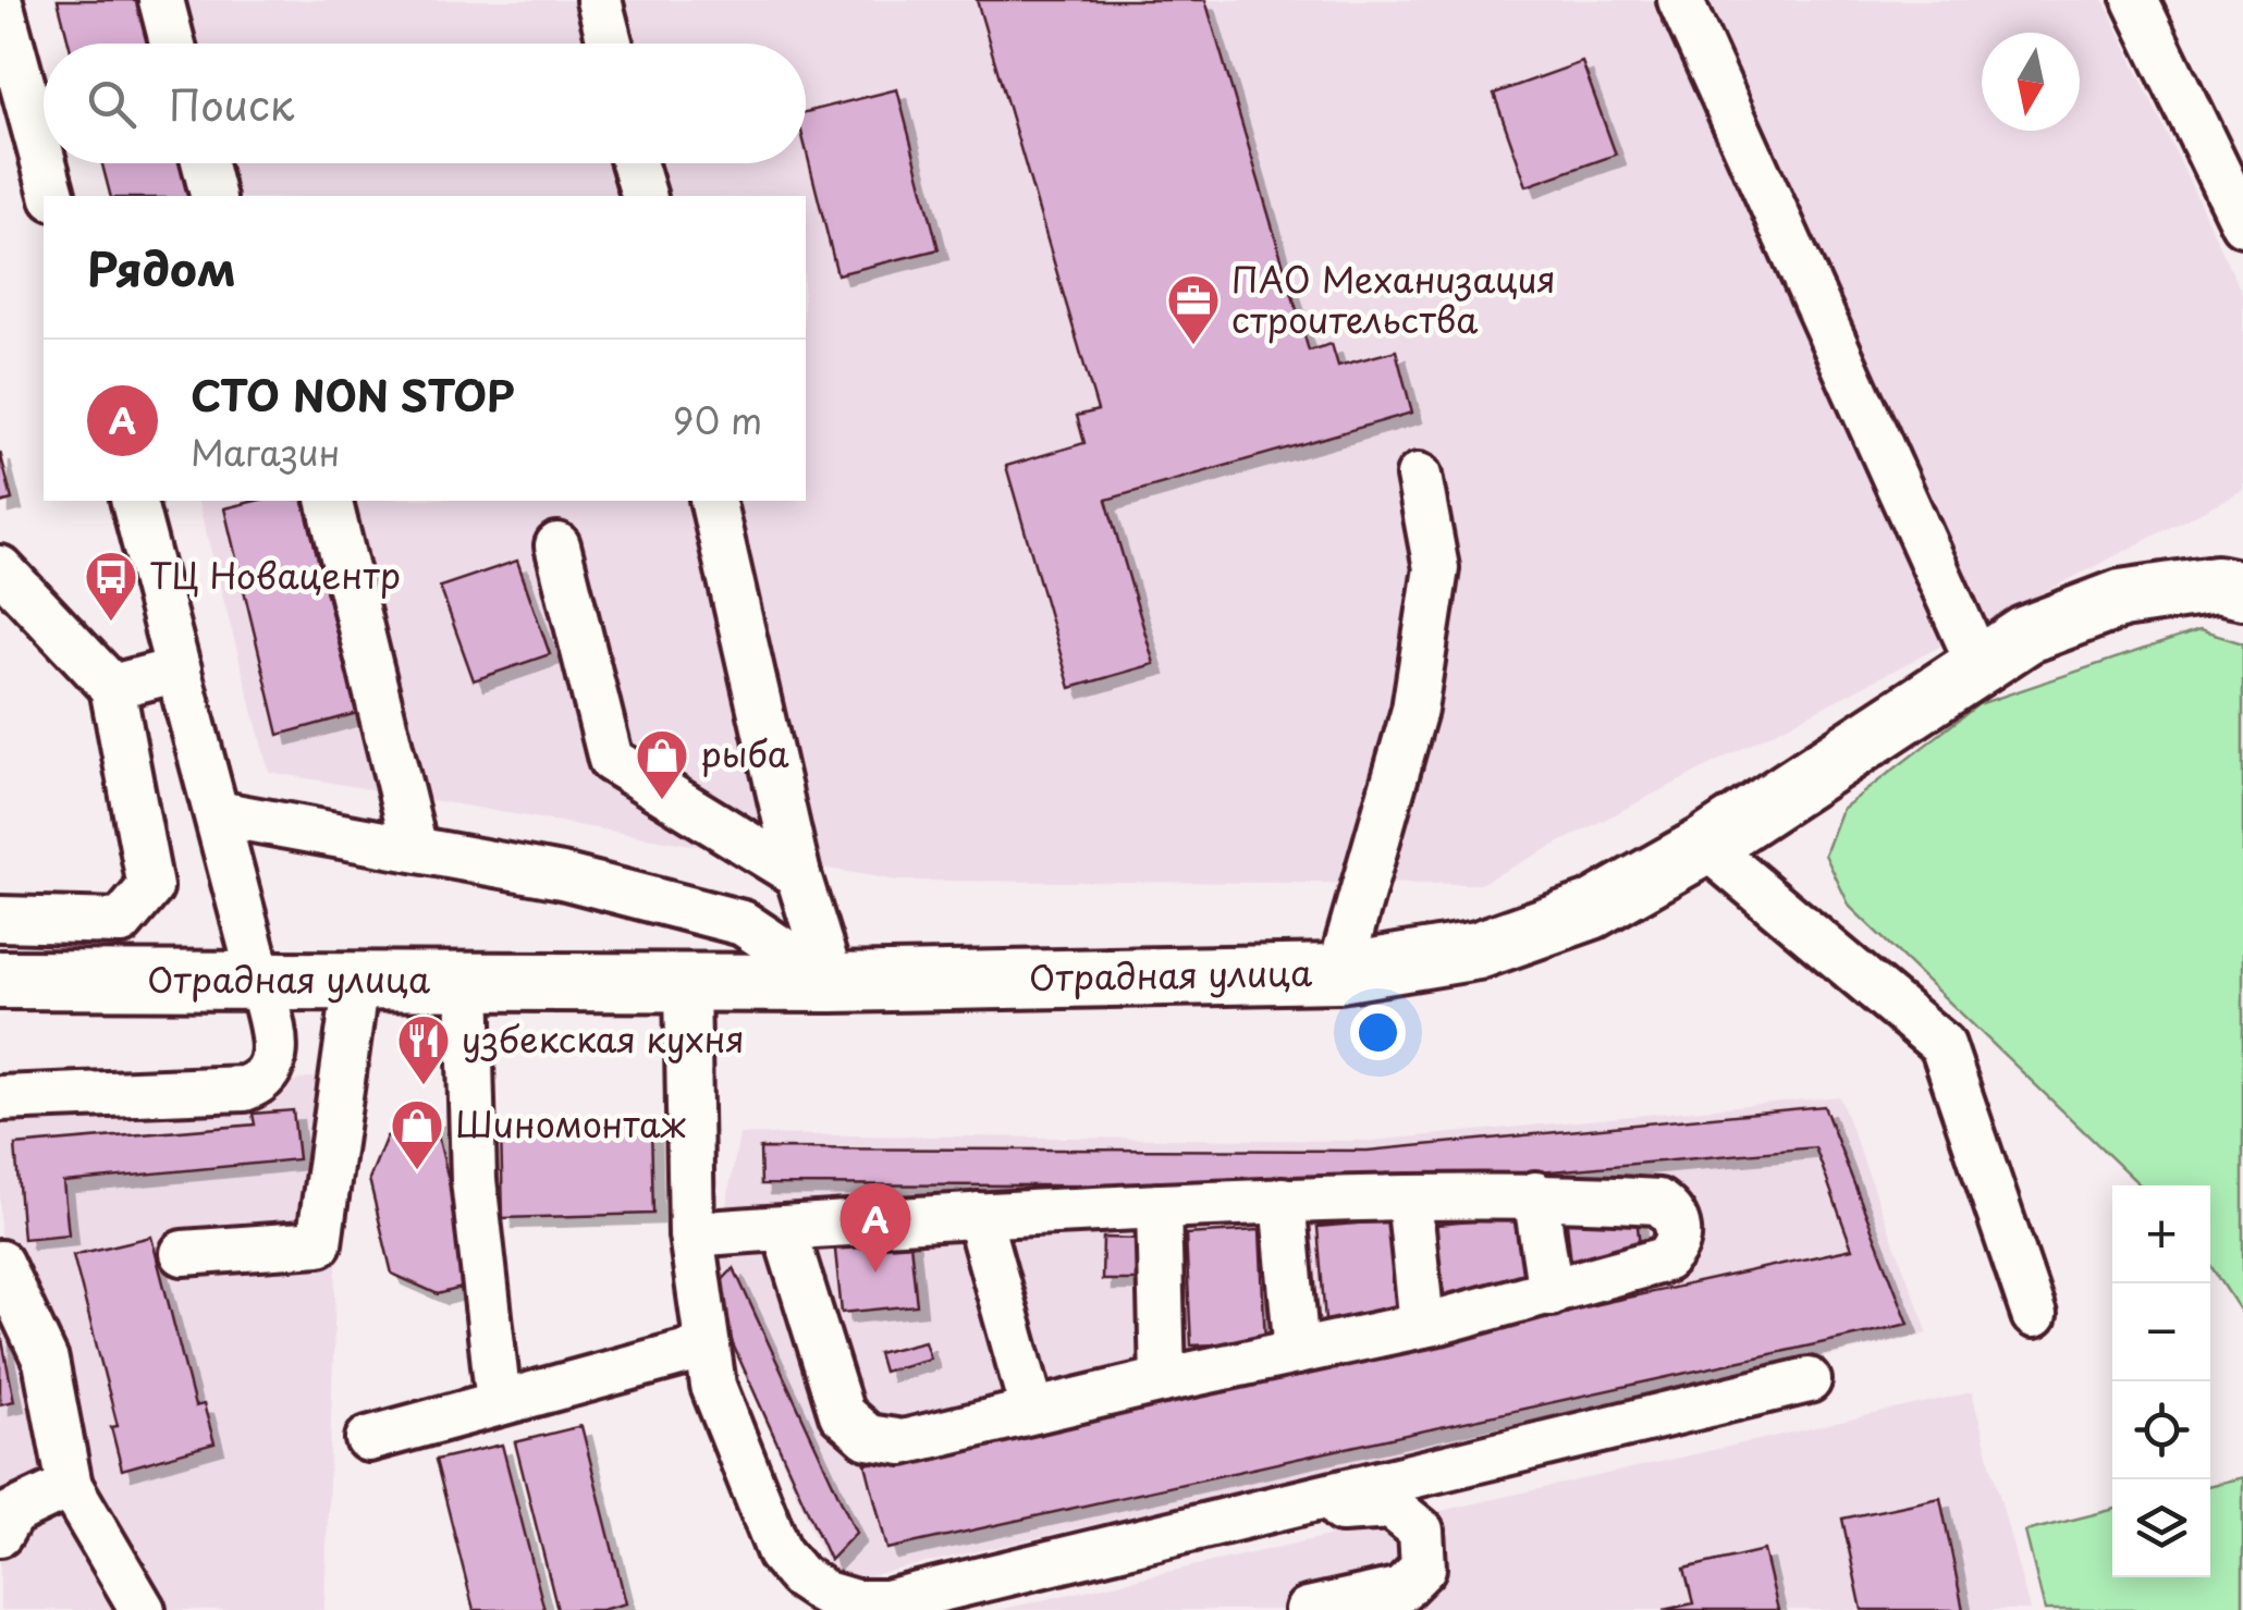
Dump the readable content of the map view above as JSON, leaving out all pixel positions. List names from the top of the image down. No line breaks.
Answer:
{"streets":{"main road":["Отрадная улица"]},"places":{"office":["ПАО Механизация строительства"],"bus stop":["ТЦ Новацентр"],"shop":["рыба","Шиномонтаж"],"restaurant":["узбекская кухня"]},"north":"bottom","page":{"search":"Поиск","heading":"Рядом","list":[{"mark":"A","name":"СТО NON STOP","note":"Магазин","value":"90 m"}],"pins":"A","map_buttons":["+","−"]}}
